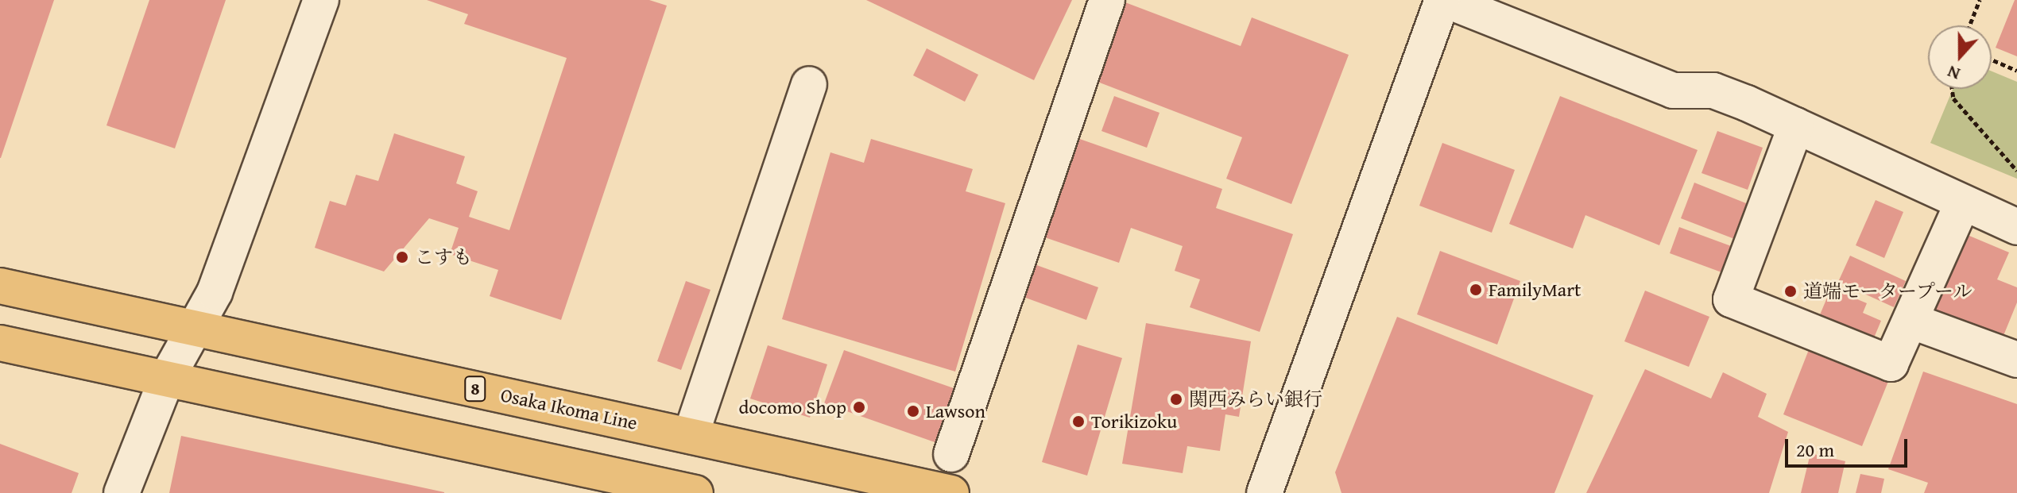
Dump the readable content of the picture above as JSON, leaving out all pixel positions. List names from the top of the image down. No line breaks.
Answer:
{"streets":{"main road":["8","Osaka Ikoma Line"]},"places":["こすも","FamilyMart","道端モータープール","関西みらい銀行","docomo Shop","Lawson","Torikizoku"],"scale_bar":"20 m","north":"bottom"}
